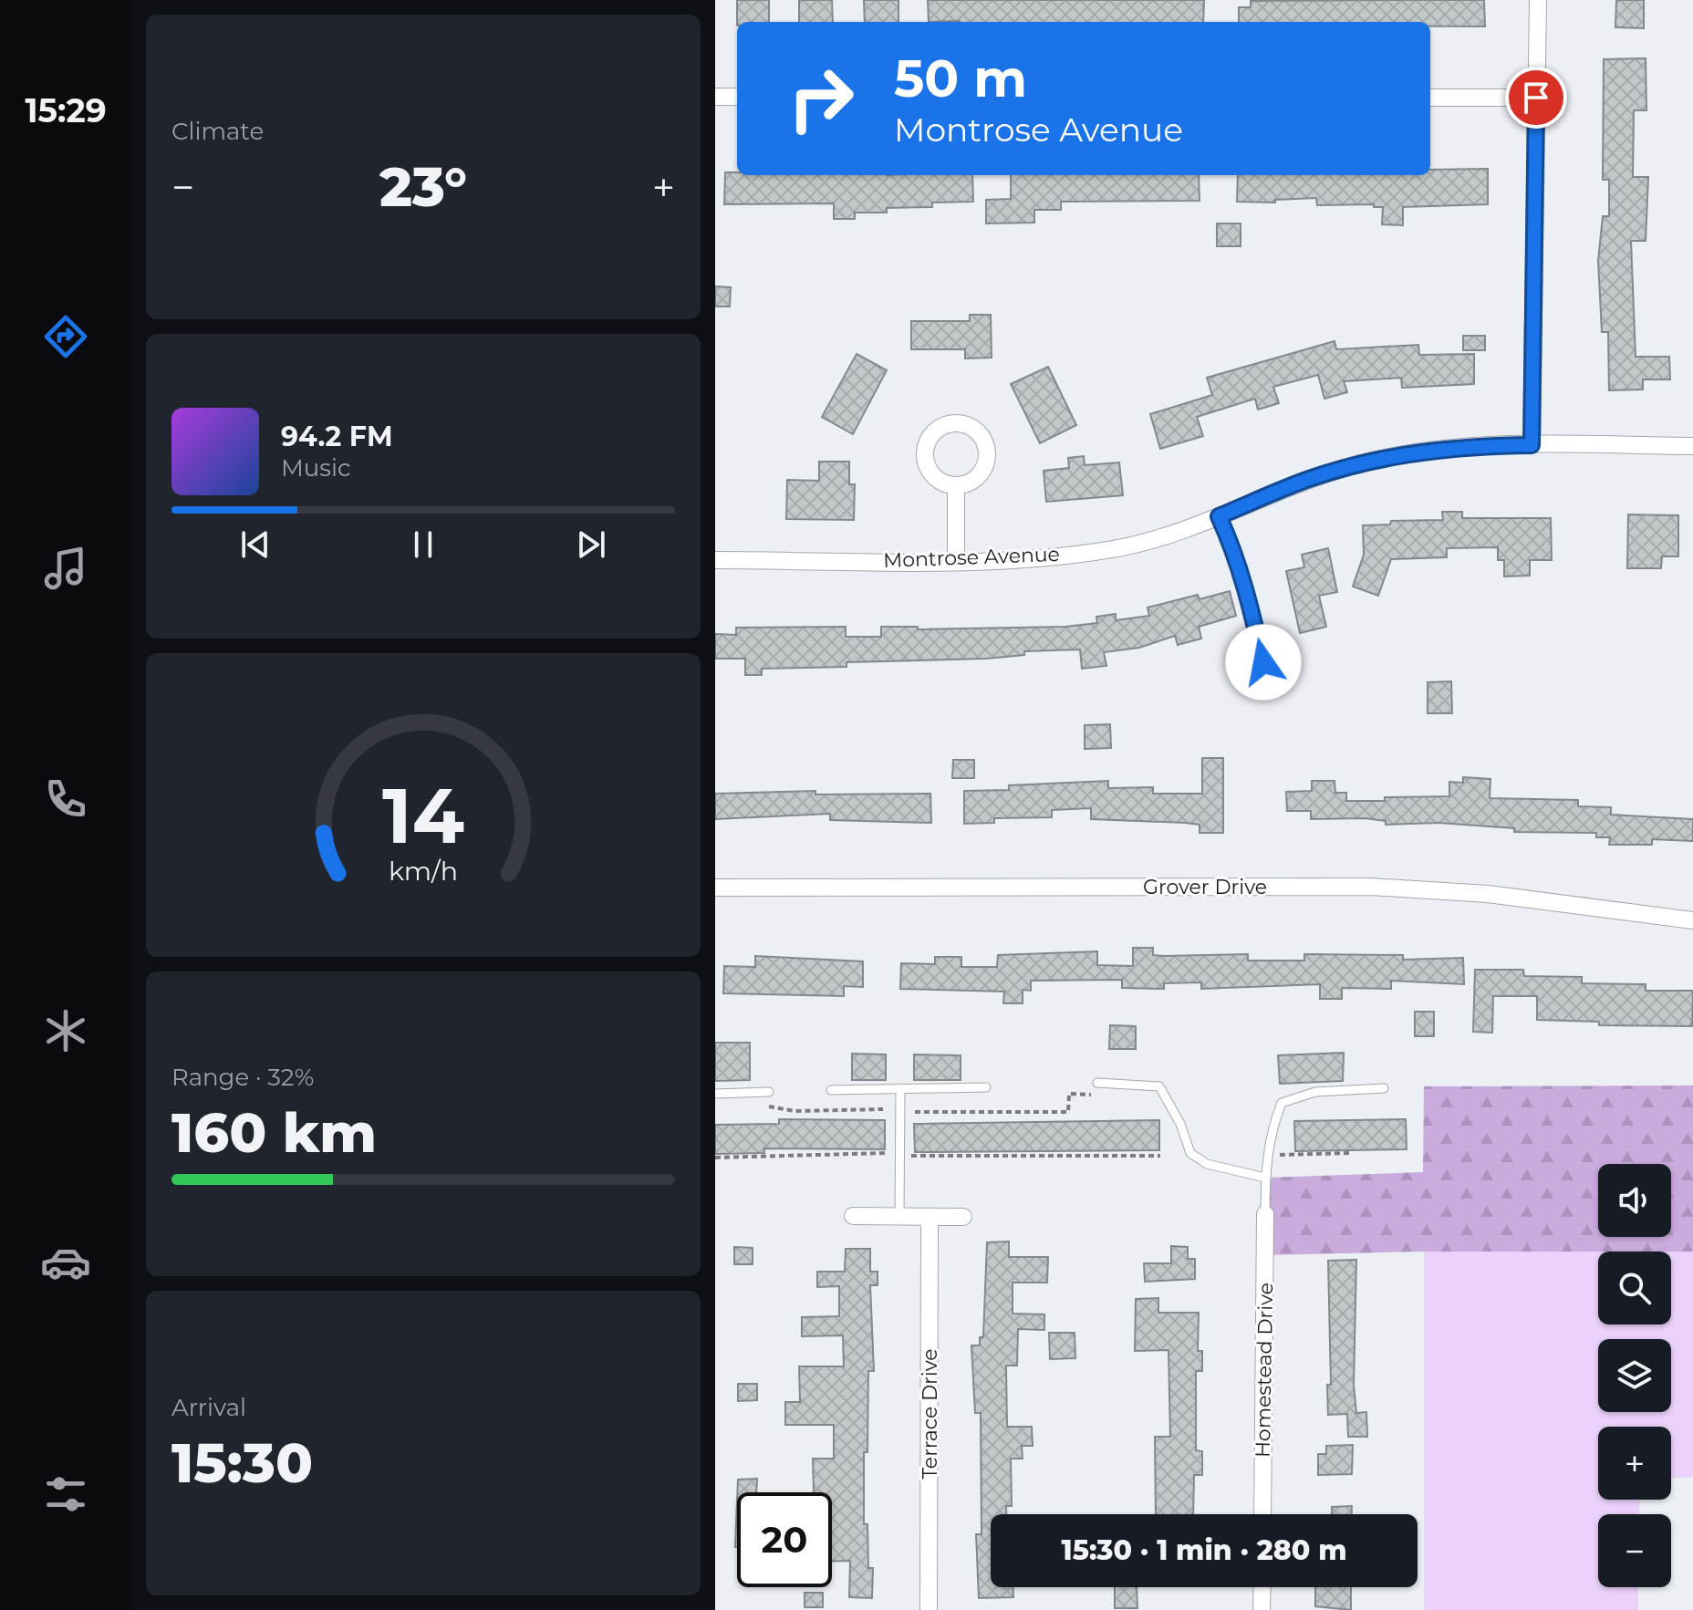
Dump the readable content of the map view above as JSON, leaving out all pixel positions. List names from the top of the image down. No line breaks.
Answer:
{"streets":{"street":["Montrose Avenue","Grover Drive","Homestead Drive","Terrace Drive"]},"page":{"tabs":"15:29","tile":["Climate",["Range · 32%","160 km"],["Arrival","15:30"]],"turn":["50 m","Montrose Avenue"],"heat":["−","23°","+"],"song":["94.2 FM","Music"],"map_buttons":["+","−"],"limit":"20","trip":"15:30 · 1 min · 280 m","gauge":["14","km/h"]}}
